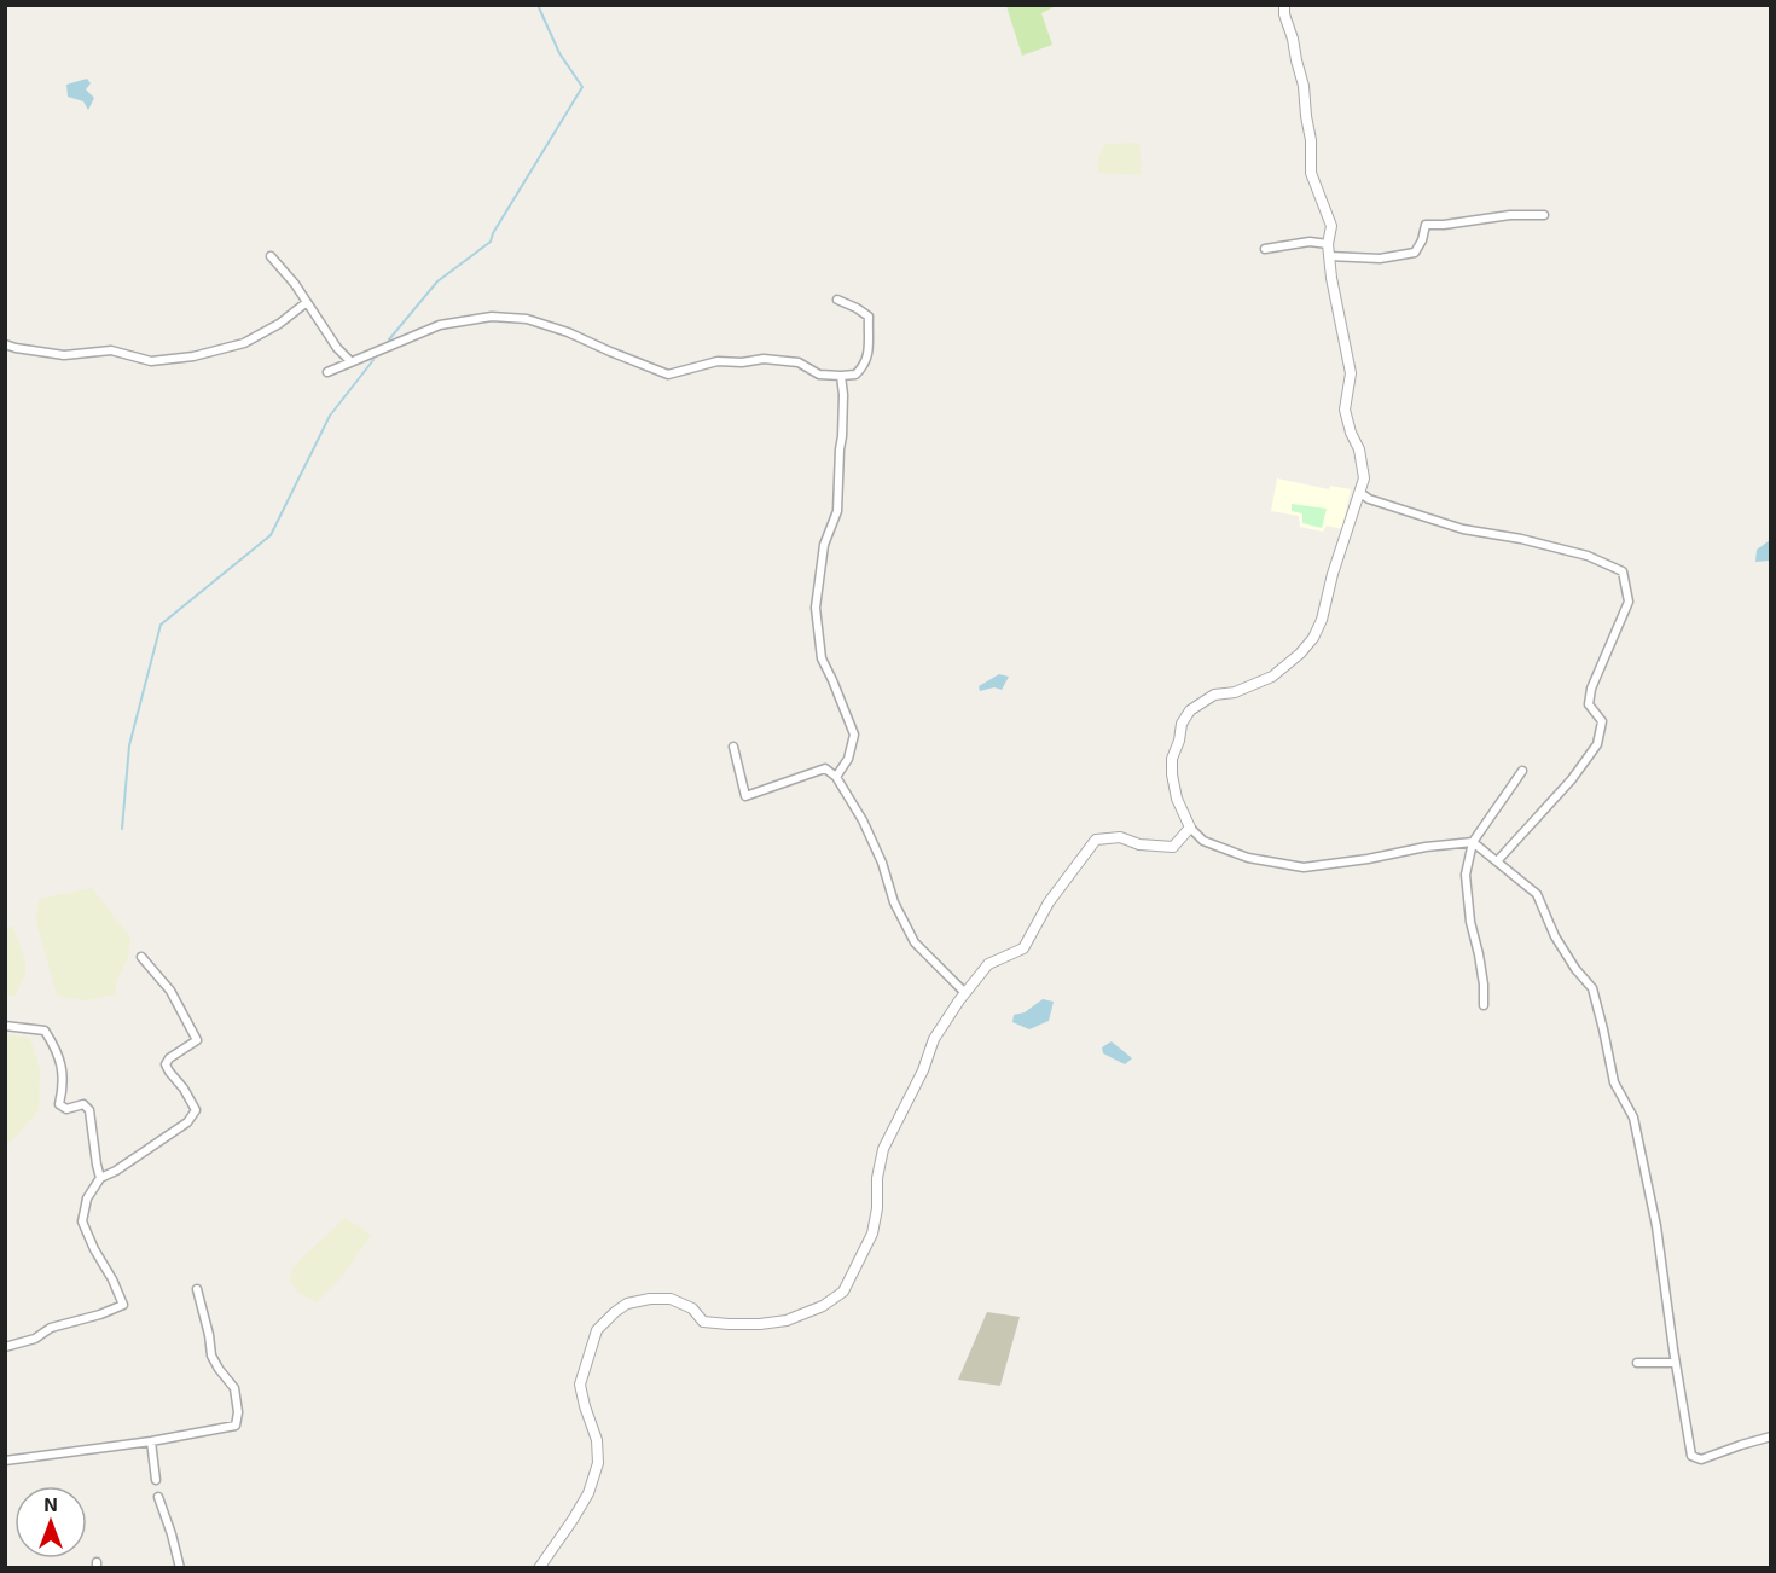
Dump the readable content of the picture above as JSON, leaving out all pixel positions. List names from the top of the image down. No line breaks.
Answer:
{"north":"top"}
